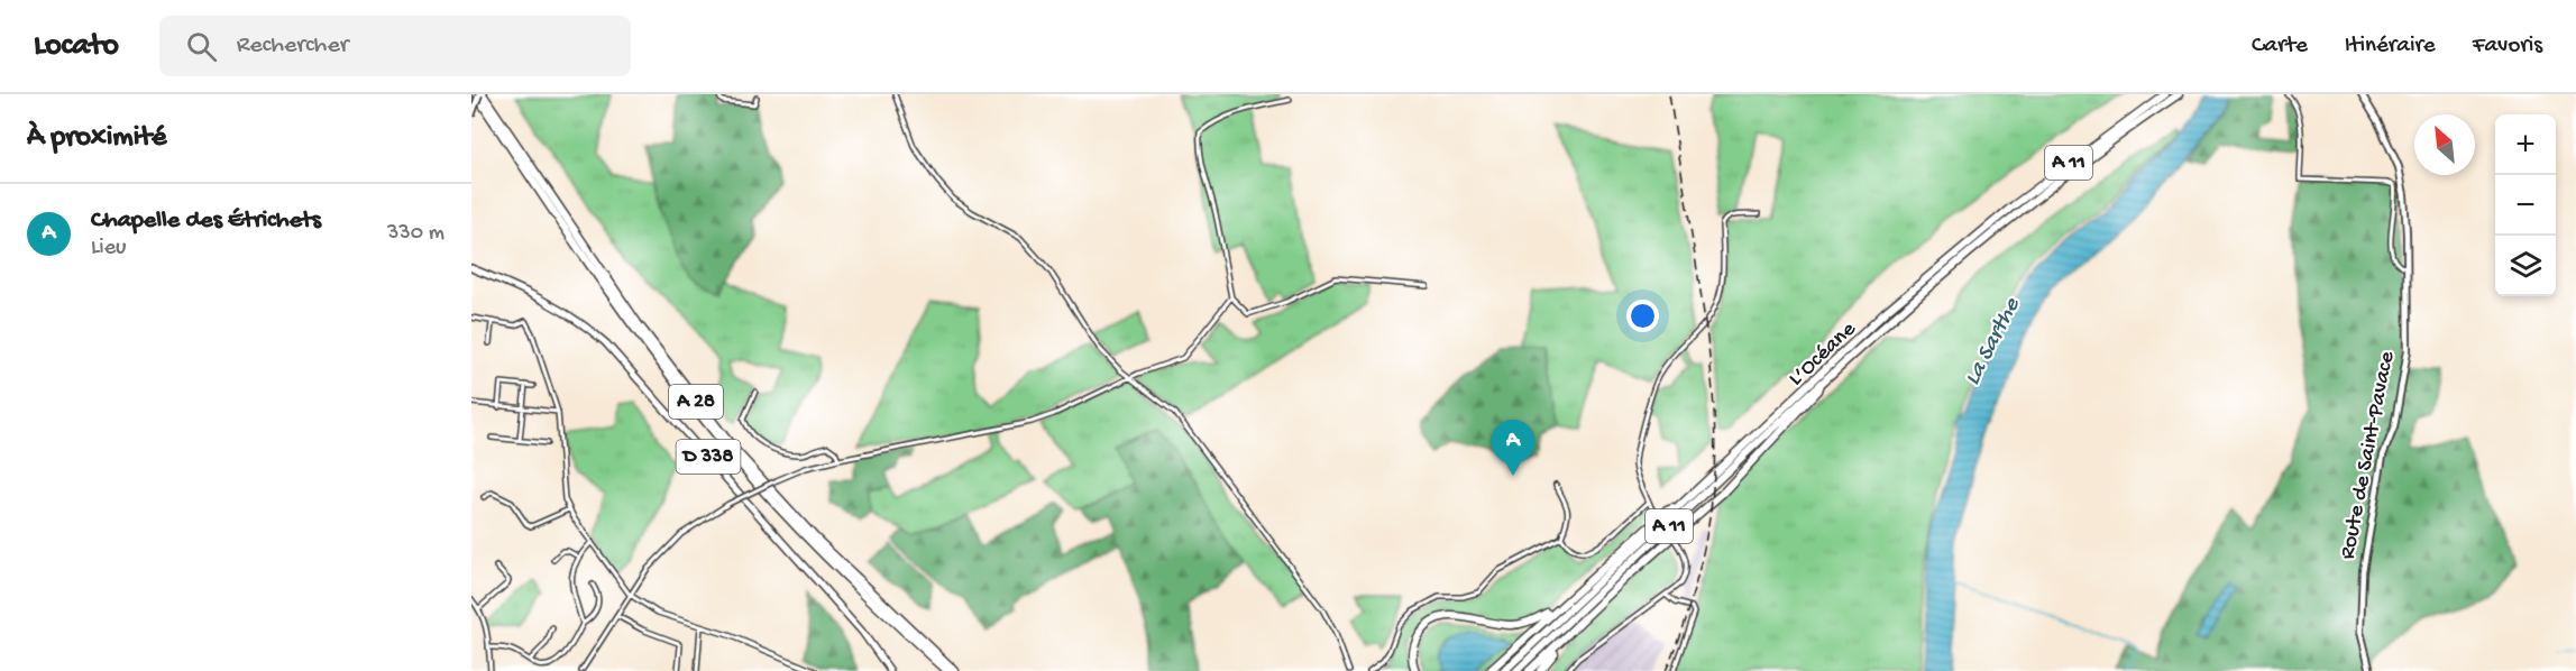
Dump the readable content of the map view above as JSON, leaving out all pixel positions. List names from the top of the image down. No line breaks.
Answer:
{"streets":{"highway":["A 11","L’Océane","A 28"],"main road":["D 338"],"street":["Route de Saint-Pavace"]},"water":["La Sarthe"],"north":"top left","page":{"header":"Locato","search":"Rechercher","nav":["Carte","Itinéraire","Favoris"],"heading":"À proximité","map_buttons":["+","−"],"list":[{"mark":"A","name":"Chapelle des Étrichets","note":"Lieu","value":"330 m"}],"pins":"A"}}
